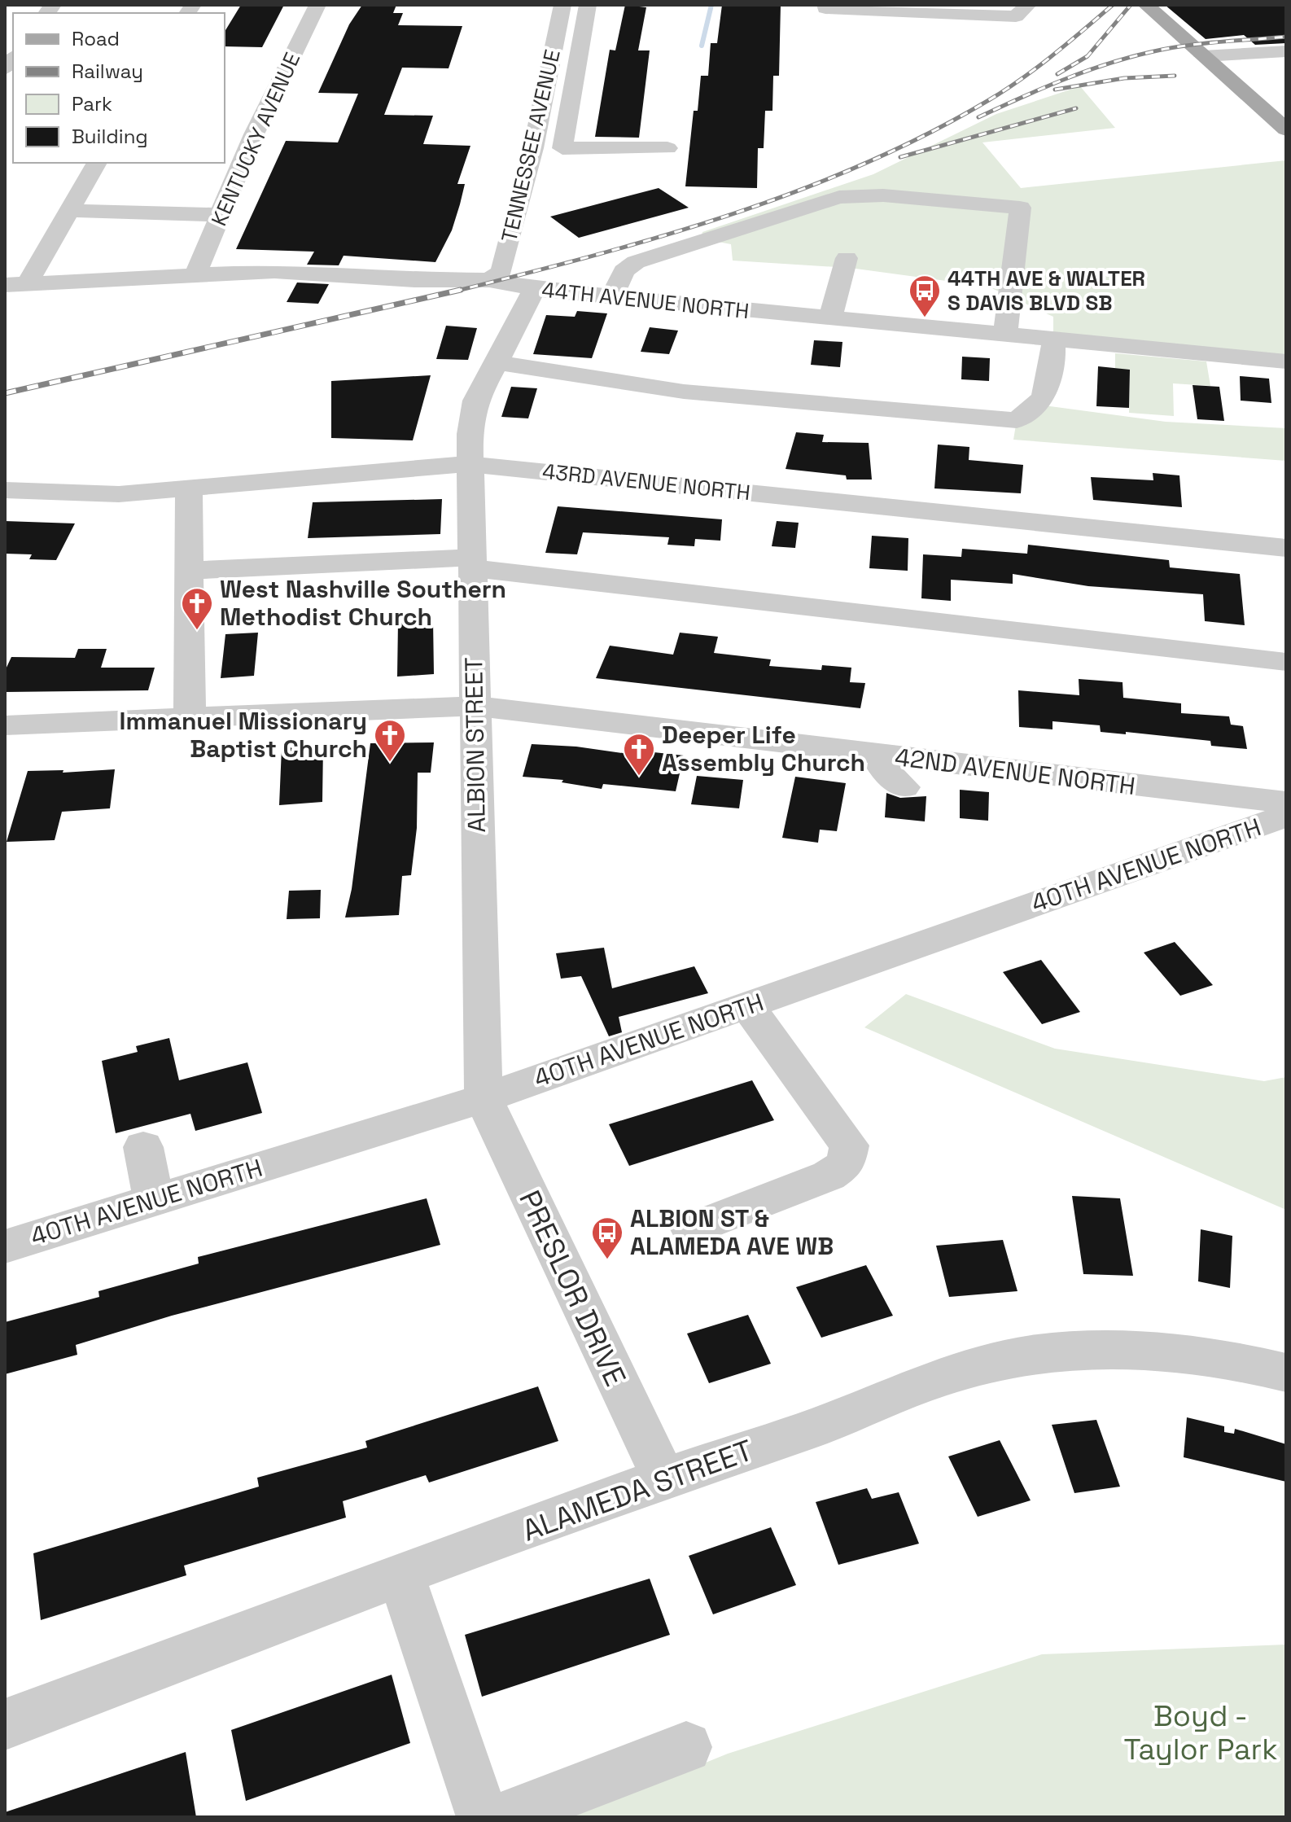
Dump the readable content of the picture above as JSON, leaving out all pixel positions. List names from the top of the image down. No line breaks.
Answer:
{"streets":{"street":["KENTUCKY AVENUE","TENNESSEE AVENUE","44TH AVENUE NORTH","43RD AVENUE NORTH","ALBION STREET","42ND AVENUE NORTH","40TH AVENUE NORTH","PRESLOR DRIVE","ALAMEDA STREET"]},"crossings":[["KENTUCKY AVENUE","44TH AVENUE NORTH"],["TENNESSEE AVENUE","44TH AVENUE NORTH"],["44TH AVENUE NORTH","ALBION STREET"],["43RD AVENUE NORTH","ALBION STREET"],["ALBION STREET","42ND AVENUE NORTH"],["ALBION STREET","40TH AVENUE NORTH"],["ALBION STREET","PRESLOR DRIVE"],["40TH AVENUE NORTH","PRESLOR DRIVE"],["PRESLOR DRIVE","ALAMEDA STREET"]],"parks":["Boyd - Taylor Park"],"places":{"bus stop":["44TH AVE & WALTER S DAVIS BLVD SB","ALBION ST & ALAMEDA AVE WB"],"church":["West Nashville Southern Methodist Church","Immanuel Missionary Baptist Church","Deeper Life Assembly Church"]},"legend":["Road","Railway","Park","Building"]}
